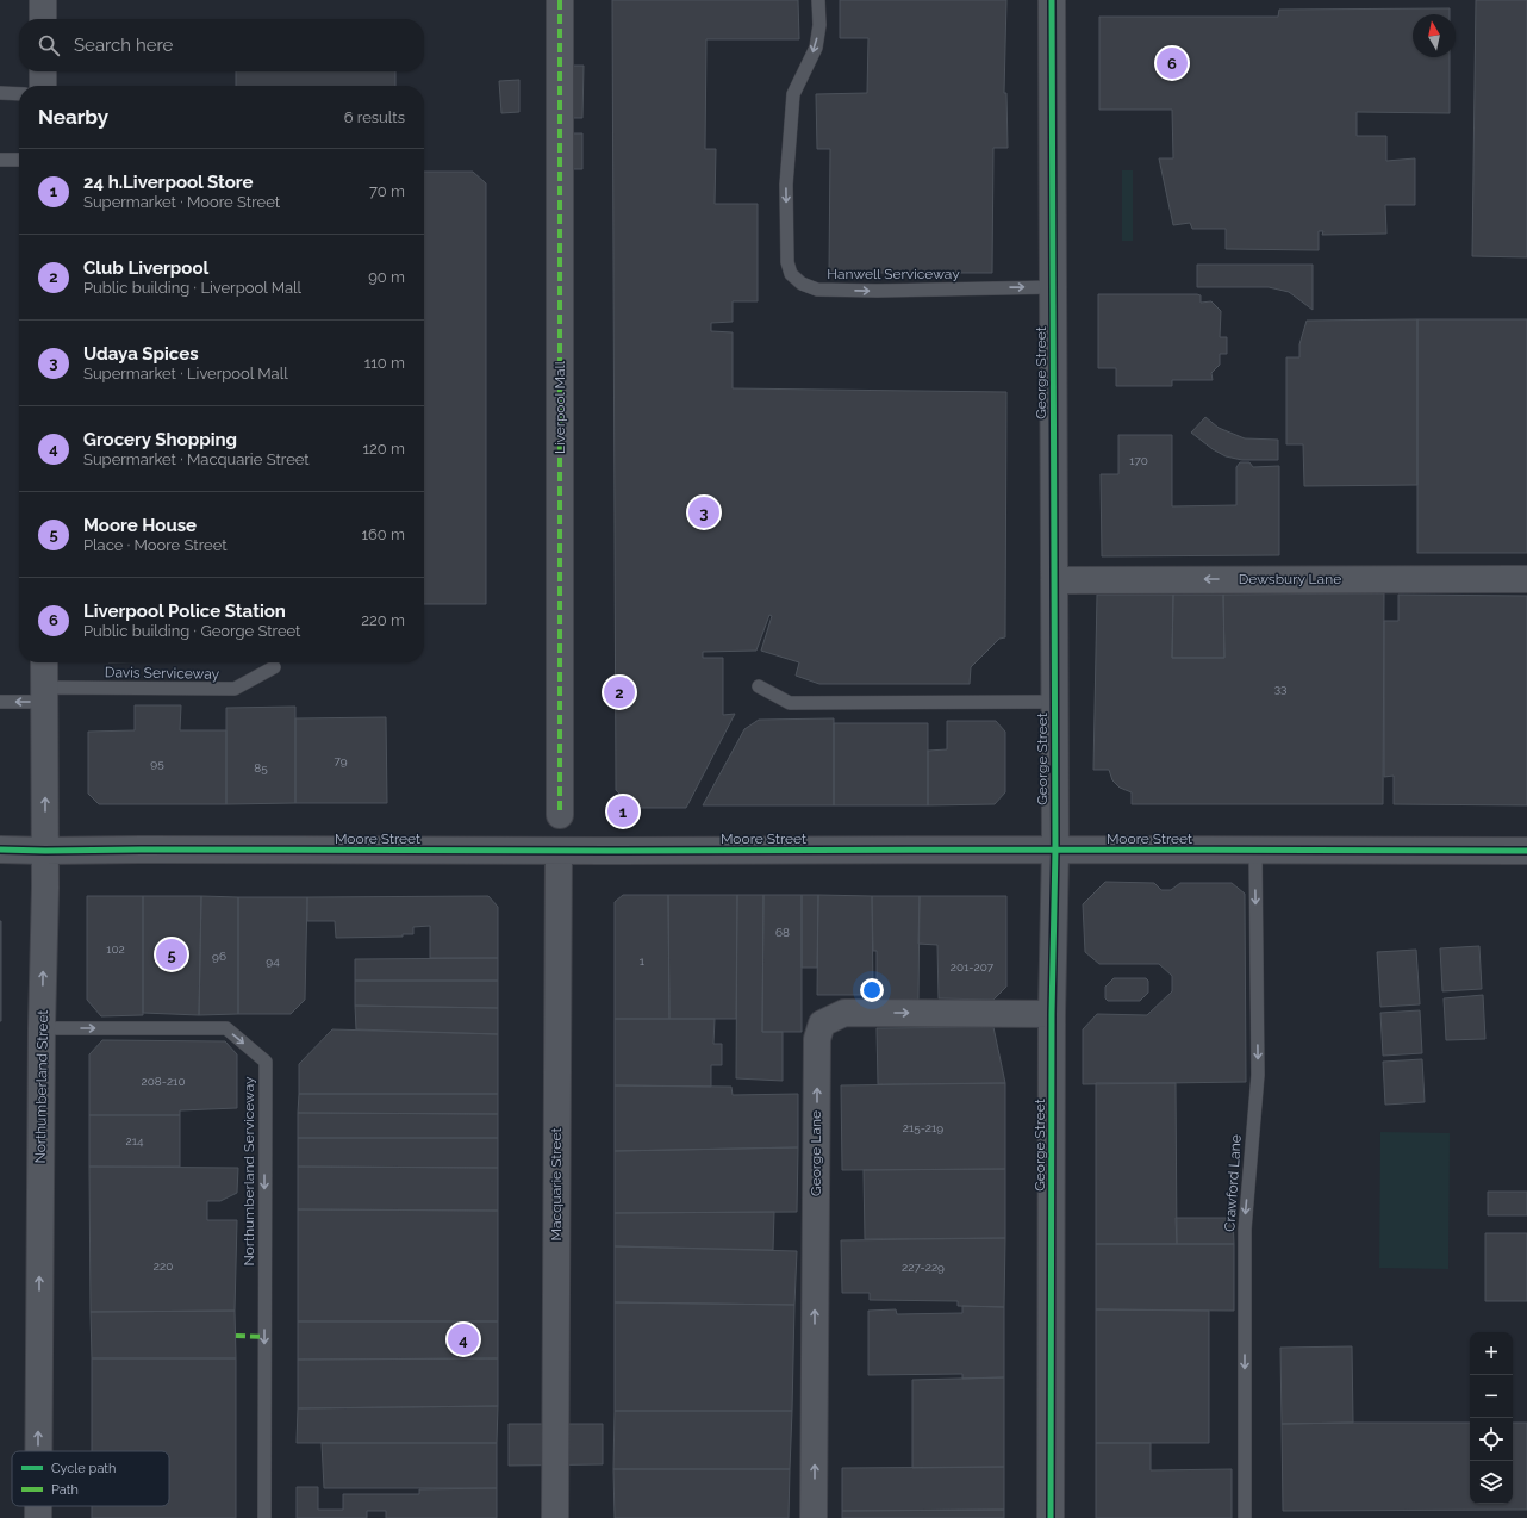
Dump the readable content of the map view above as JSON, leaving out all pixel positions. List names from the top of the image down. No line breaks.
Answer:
{"streets":{"street":["George Street","Liverpool Mall","Dewsbury Lane","Moore Street","Northumberland Street","George Lane","Macquarie Street"],"lane":["Hanwell Serviceway","Davis Serviceway","Northumberland Serviceway","Crawford Lane"]},"crossings":[["Hanwell Serviceway","George Street"],["George Street","Dewsbury Lane"],["George Street","Moore Street"],["George Street","George Lane"],["Davis Serviceway","Northumberland Street"],["Moore Street","Northumberland Street"],["Moore Street","Crawford Lane"],["Moore Street","Macquarie Street"],["Northumberland Street","Northumberland Serviceway"]],"one_way":["Dewsbury Lane","Northumberland Street","Crawford Lane"],"house_numbers":["170","33","79","95","85","68","102","96","94","1","201-207","208-210","215-219","214","220","227-229"],"legend":["Cycle path","Path"],"north":"top","page":{"search":"Search here","pins":["6","3","2","1","5","4"],"heading":["Nearby","6 results"],"list":[{"mark":"1","name":"24 h.Liverpool Store","note":"Supermarket · Moore Street","value":"70 m"},{"mark":"2","name":"Club Liverpool","note":"Public building · Liverpool Mall","value":"90 m"},{"mark":"3","name":"Udaya Spices","note":"Supermarket · Liverpool Mall","value":"110 m"},{"mark":"4","name":"Grocery Shopping","note":"Supermarket · Macquarie Street","value":"120 m"},{"mark":"5","name":"Moore House","note":"Place · Moore Street","value":"160 m"},{"mark":"6","name":"Liverpool Police Station","note":"Public building · George Street","value":"220 m"}],"map_buttons":["+","−"]}}
